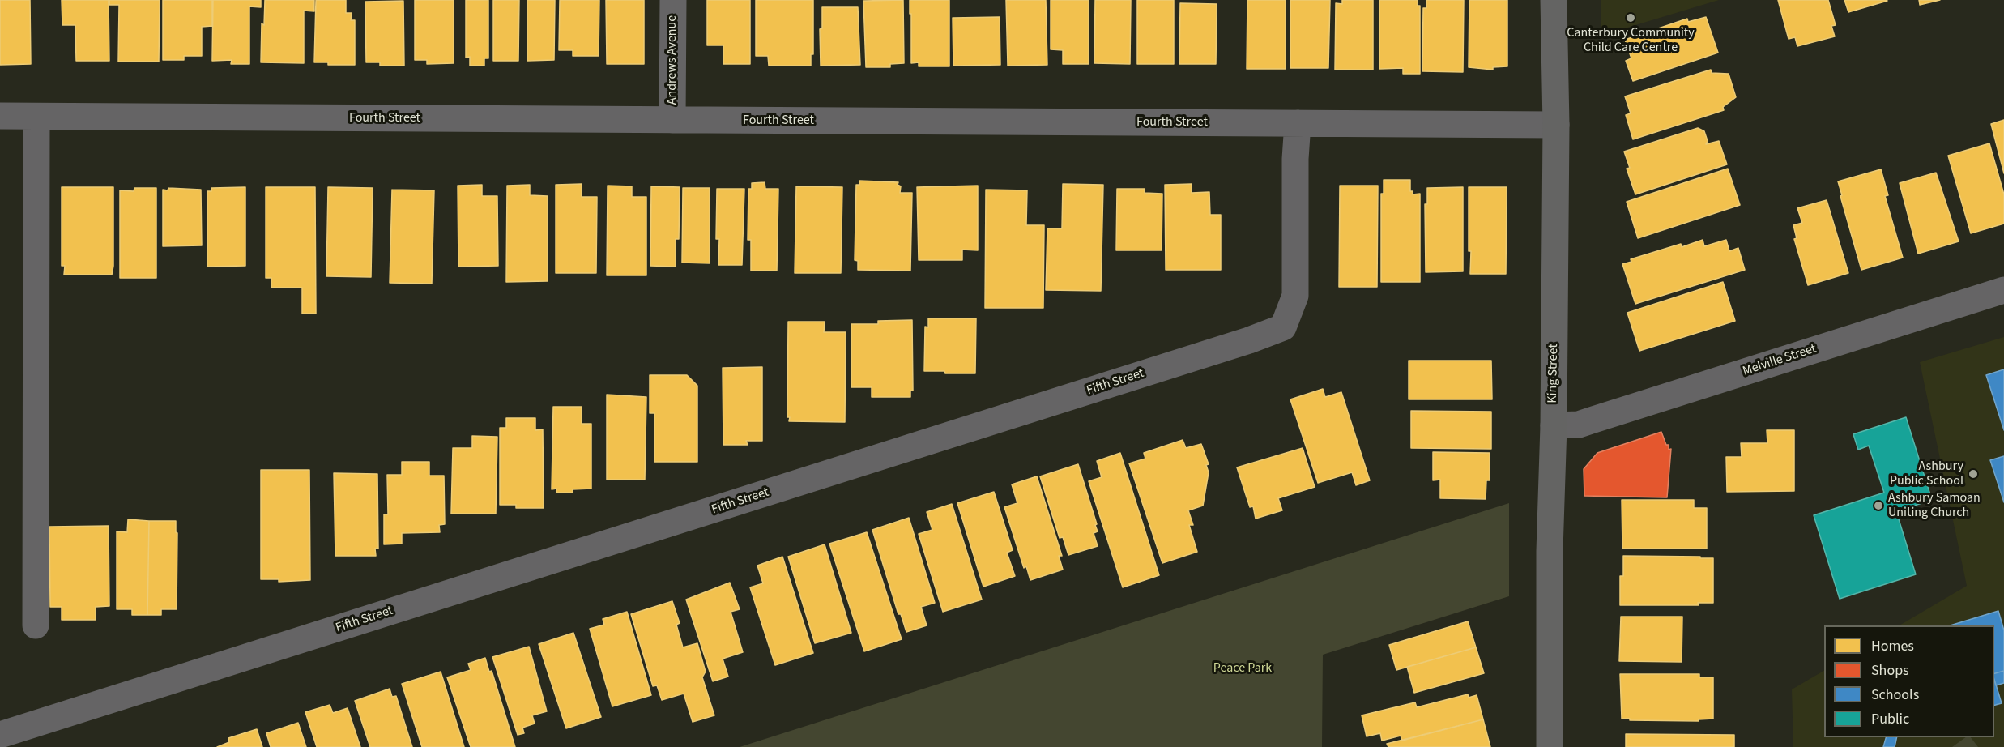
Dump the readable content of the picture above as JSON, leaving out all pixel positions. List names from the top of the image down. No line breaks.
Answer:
{"streets":{"main road":["King Street"],"street":["Andrews Avenue","Fourth Street","Melville Street","Fifth Street"]},"crossings":[["Andrews Avenue","Fourth Street"],["Fourth Street","King Street"],["Fourth Street","Fifth Street"],["Melville Street","King Street"]],"parks":["Peace Park"],"places":["Canterbury Community Child Care Centre","Ashbury Public School","Ashbury Samoan Uniting Church"],"legend":["Homes","Shops","Schools","Public"]}
